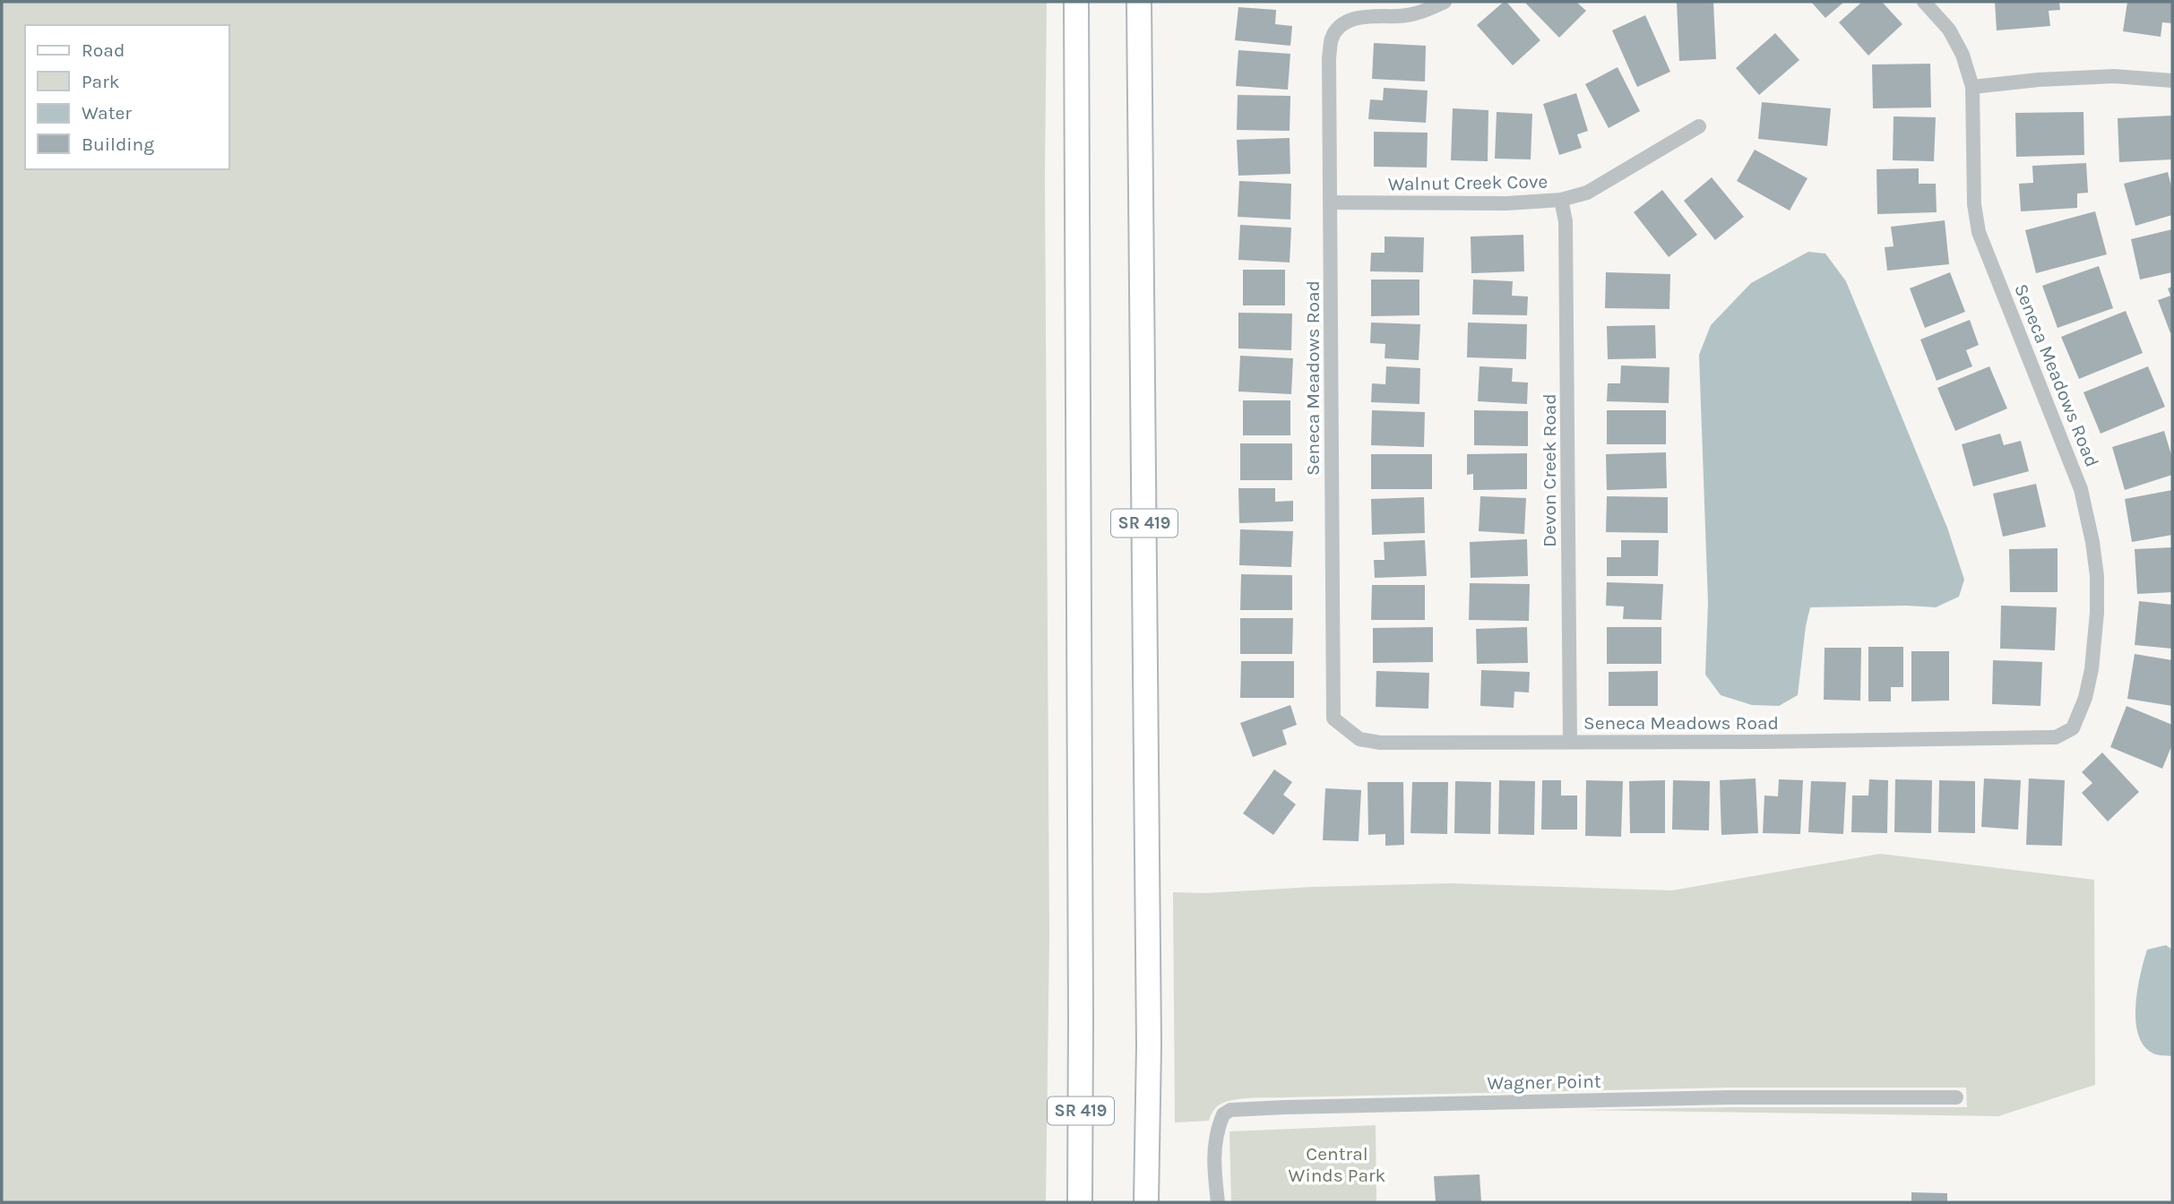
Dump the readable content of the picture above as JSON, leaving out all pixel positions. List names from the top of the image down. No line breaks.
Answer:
{"streets":{"main road":["SR 419"],"street":["Walnut Creek Cove","Seneca Meadows Road","Devon Creek Road","Wagner Point"]},"crossings":[["Walnut Creek Cove","Seneca Meadows Road"],["Walnut Creek Cove","Devon Creek Road"],["Seneca Meadows Road","Devon Creek Road"]],"parks":["Central Winds Park"],"legend":["Road","Park","Water","Building"]}
